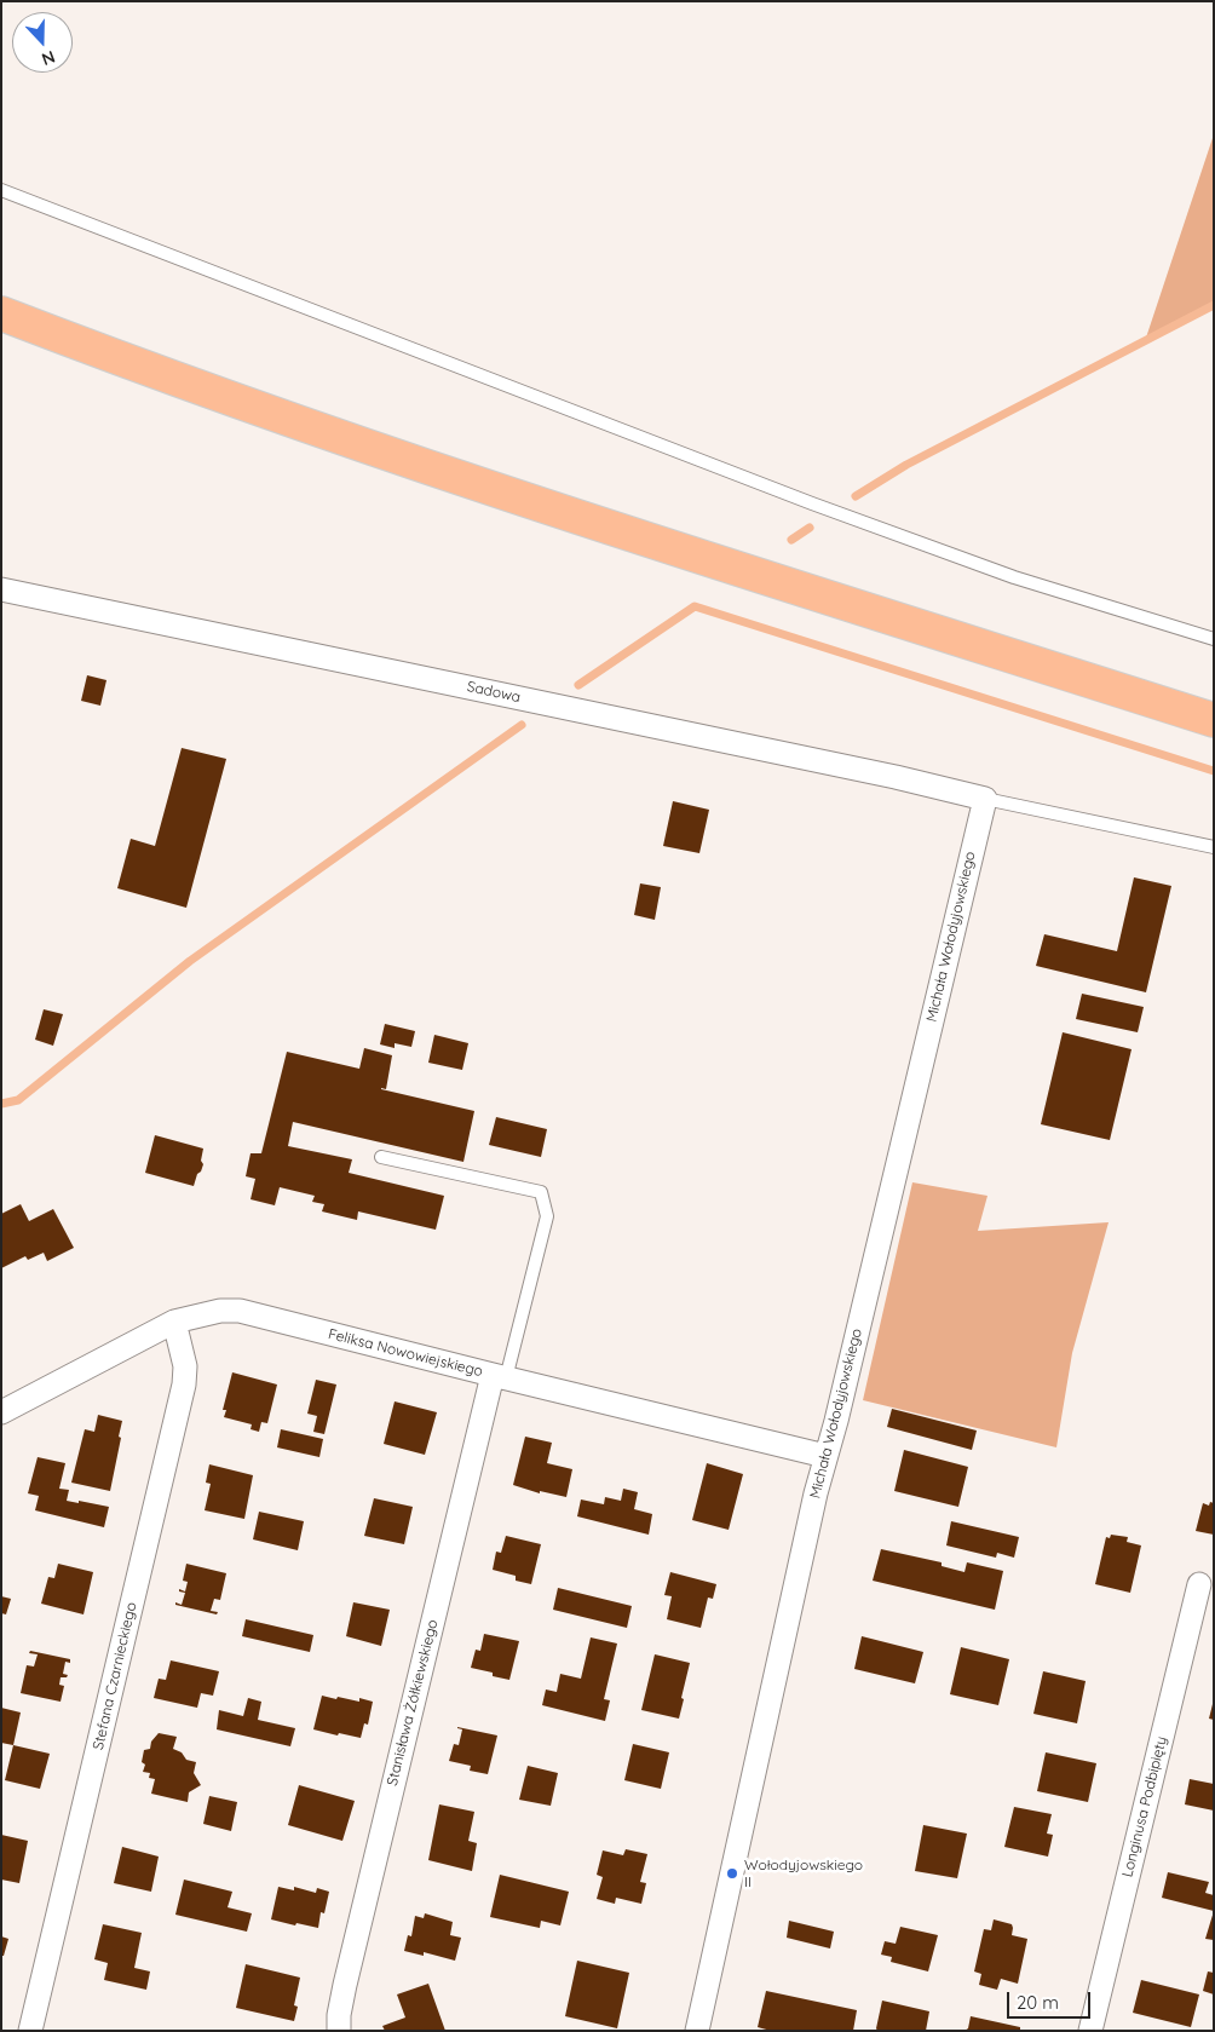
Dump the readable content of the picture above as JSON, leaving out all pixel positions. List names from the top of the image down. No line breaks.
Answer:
{"streets":{"street":["Sadowa","Michała Wołodyjowskiego","Feliksa Nowowiejskiego","Stefana Czarnieckiego","Stanisława Żółkiewskiego","Longinusa Podbipięty"]},"crossings":[["Sadowa","Michała Wołodyjowskiego"],["Michała Wołodyjowskiego","Feliksa Nowowiejskiego"],["Feliksa Nowowiejskiego","Stefana Czarnieckiego"],["Feliksa Nowowiejskiego","Stanisława Żółkiewskiego"]],"places":["Wołodyjowskiego II"],"scale_bar":"20 m","north":"bottom"}
